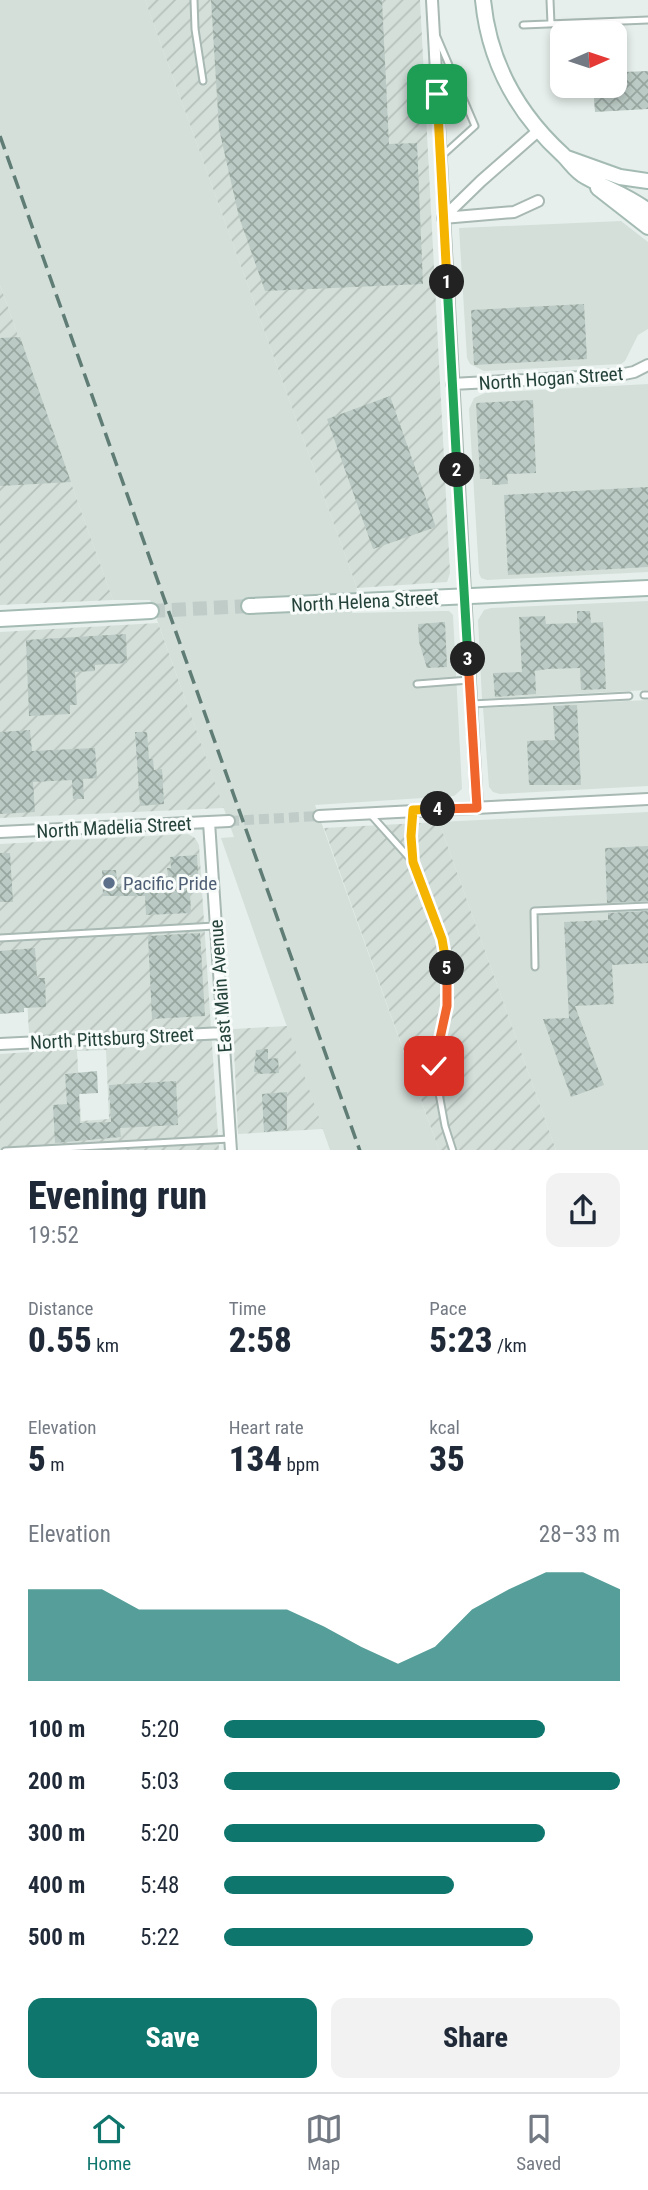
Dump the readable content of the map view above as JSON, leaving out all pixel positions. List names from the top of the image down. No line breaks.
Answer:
{"streets":{"street":["North Hogan Street","North Helena Street","North Madelia Street","East Main Avenue","North Pittsburg Street"]},"crossings":[["North Madelia Street","East Main Avenue"],["East Main Avenue","North Pittsburg Street"]],"places":["Pacific Pride"],"north":"right","page":{"pins":["1","2","3","4","5"],"heading":["Evening run","19:52"],"stats":[["Distance","0.55 km"],["Time","2:58"],["Pace","5:23 /km"],["Elevation","5 m"],["Heart rate","134 bpm"],["kcal","35"]],"chart":["Elevation","28–33 m"],"list":[{"name":"100 m","note":"5:20"},{"name":"200 m","note":"5:03"},{"name":"300 m","note":"5:20"},{"name":"400 m","note":"5:48"},{"name":"500 m","note":"5:22"}],"buttons":["Save","Share"],"tabs":["Home","Map","Saved"]}}
